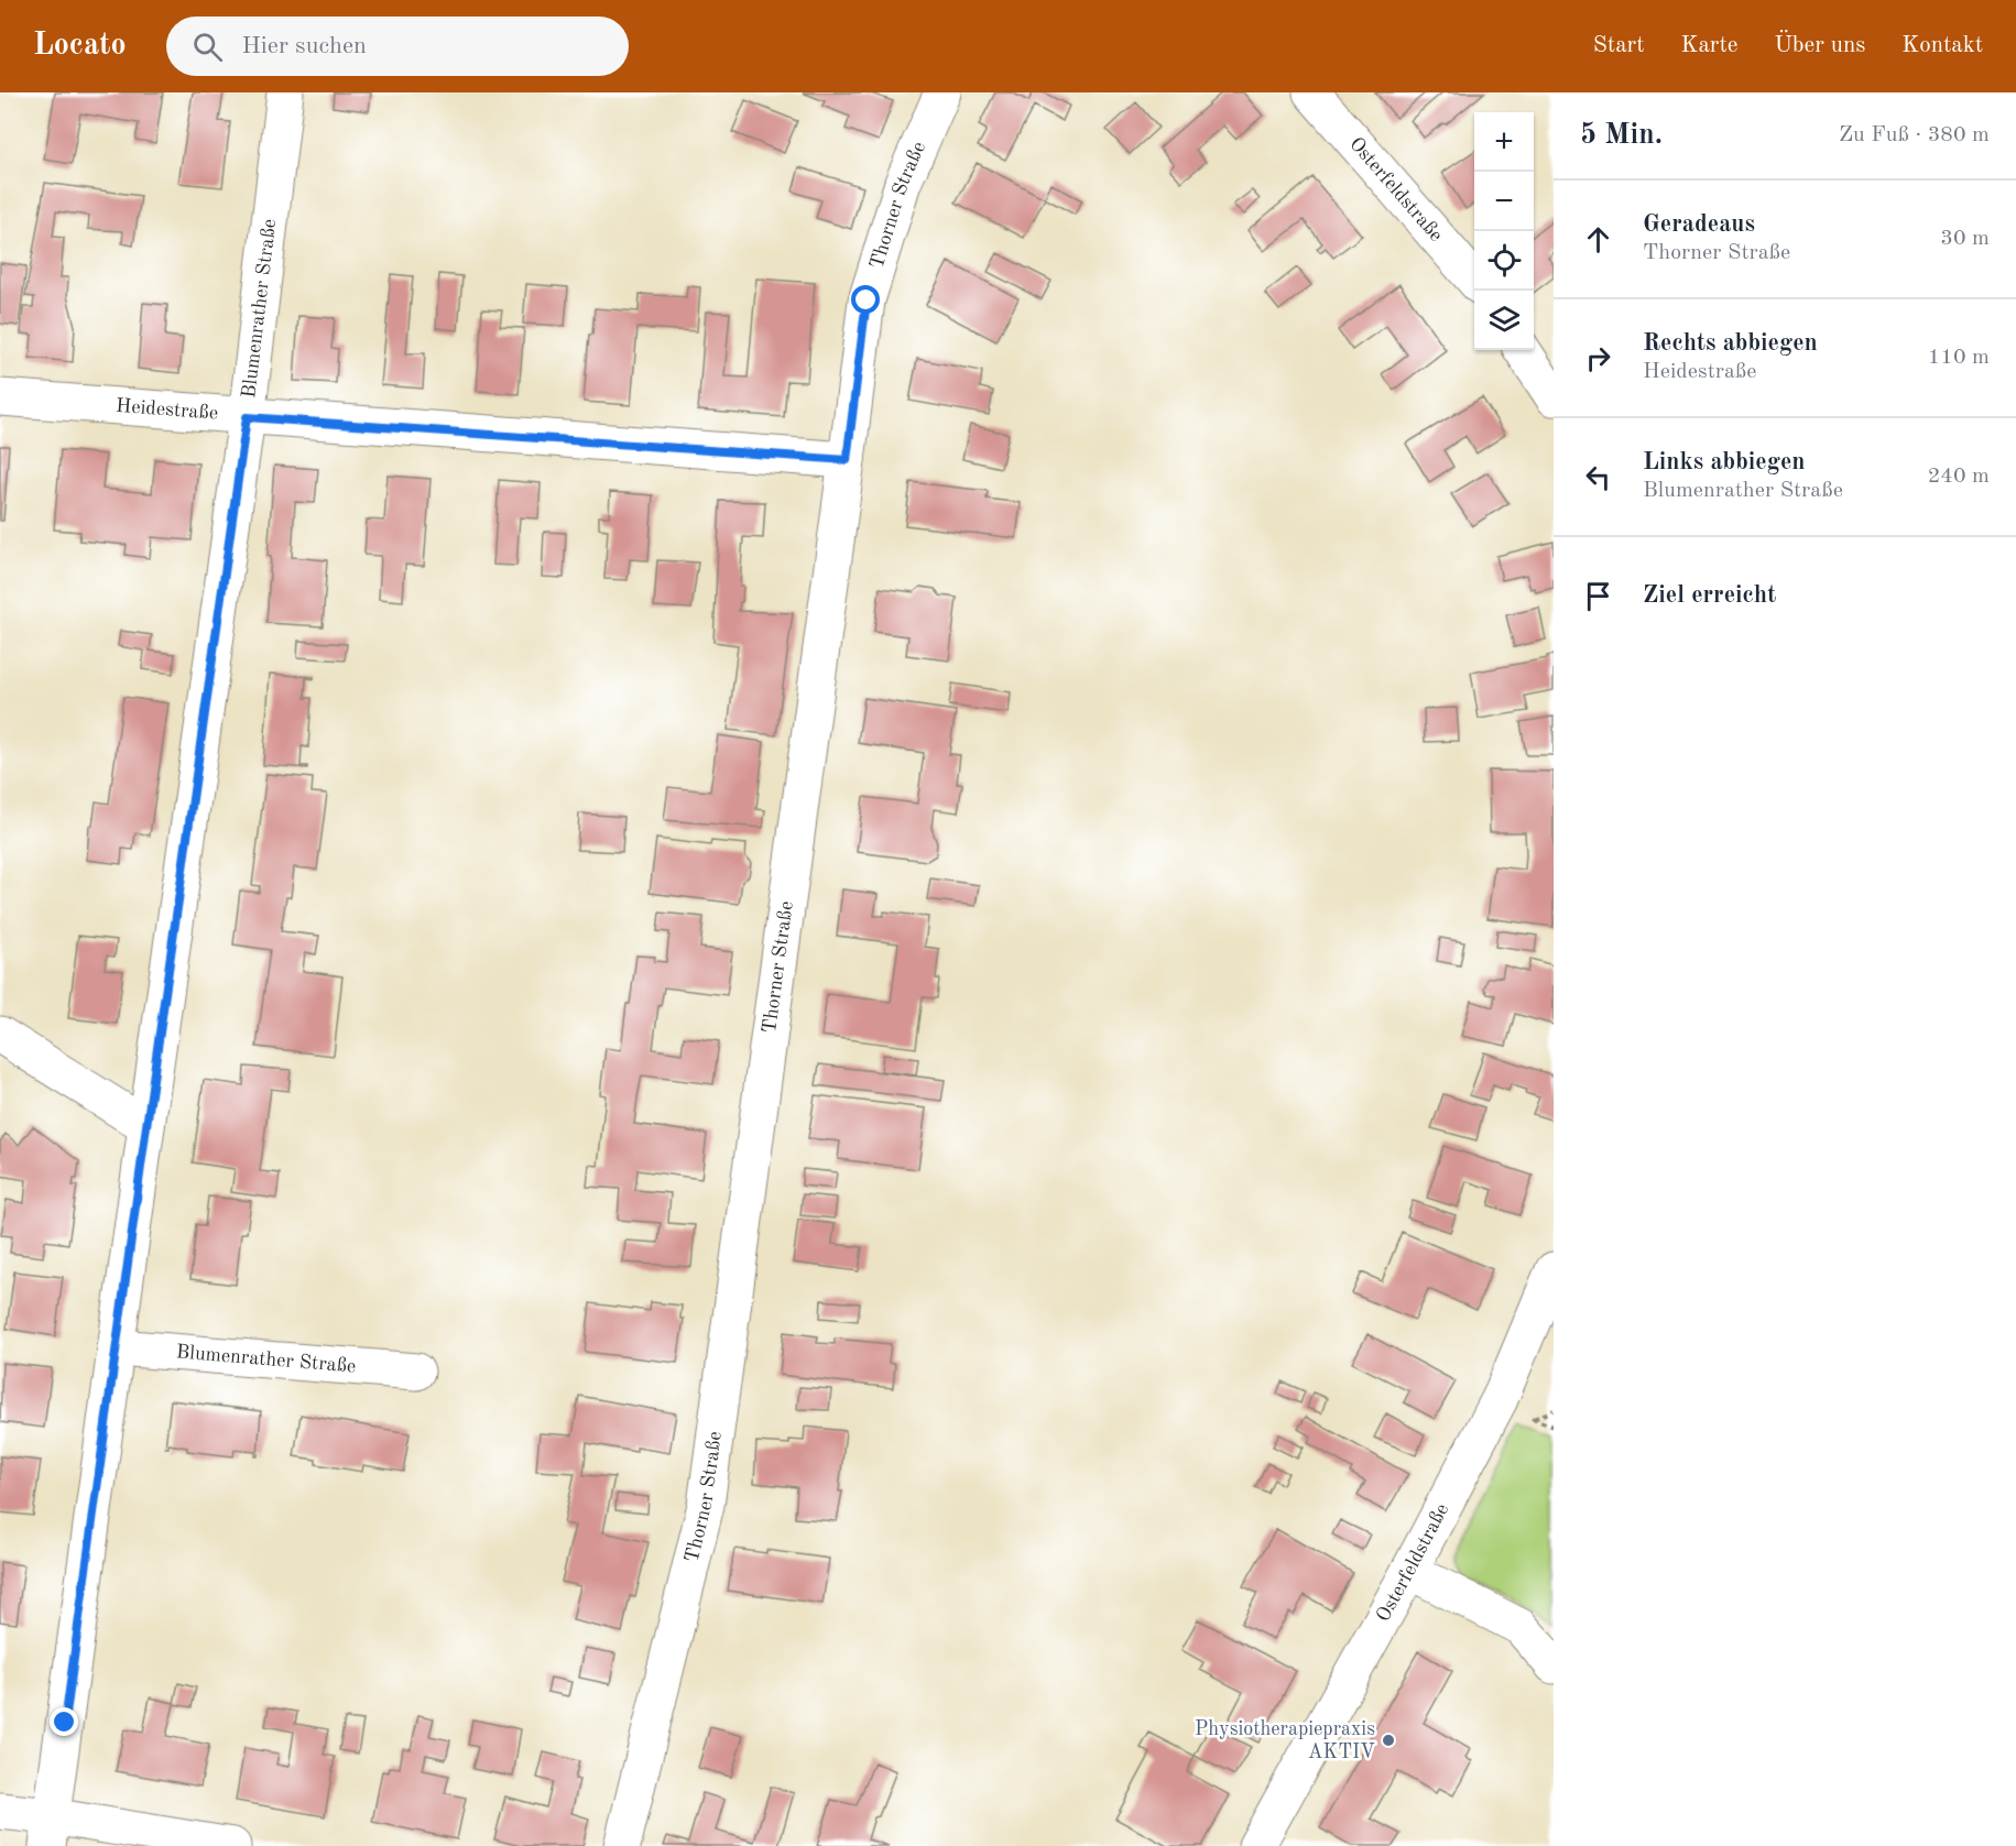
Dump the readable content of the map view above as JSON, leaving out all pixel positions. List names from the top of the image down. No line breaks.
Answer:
{"streets":{"street":["Osterfeldstraße","Thorner Straße","Blumenrather Straße","Heidestraße"]},"crossings":[["Thorner Straße","Heidestraße"],["Blumenrather Straße","Heidestraße"]],"places":["Physiotherapiepraxis AKTIV"],"page":{"header":"Locato","search":"Hier suchen","nav":["Start","Karte","Über uns","Kontakt"],"heading":["5 Min.","Zu Fuß · 380 m"],"map_buttons":["+","−"],"list":[["Geradeaus","Thorner Straße","30 m"],["Rechts abbiegen","Heidestraße","110 m"],["Links abbiegen","Blumenrather Straße","240 m"],"Ziel erreicht"]}}
